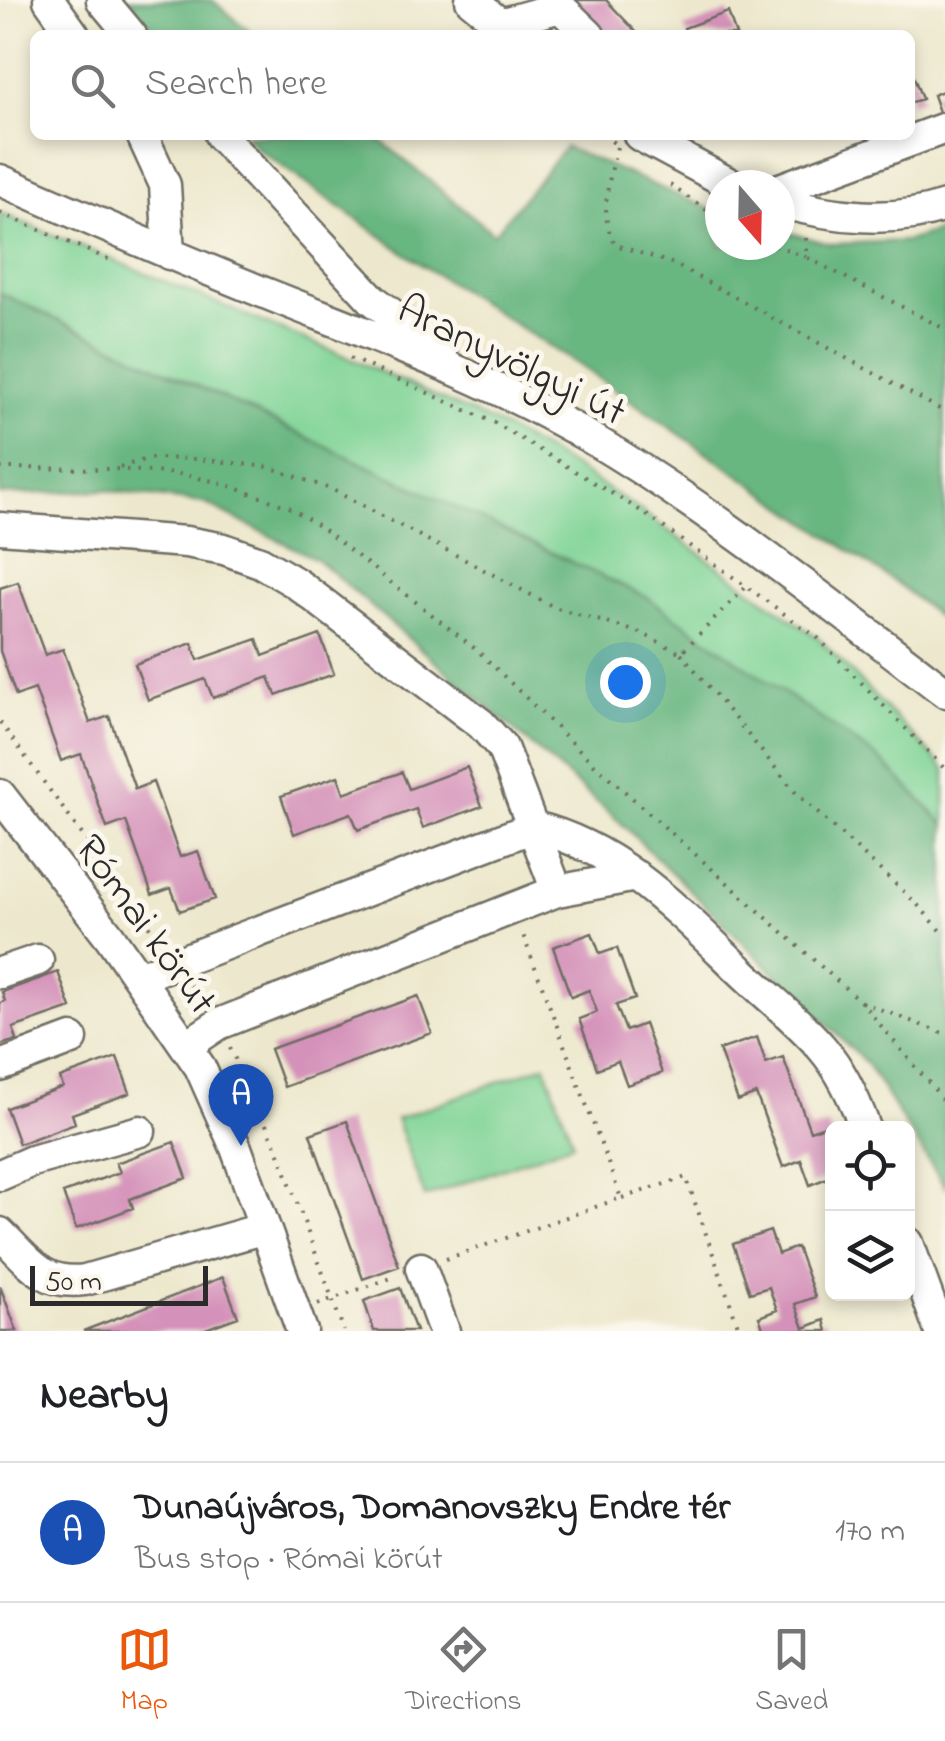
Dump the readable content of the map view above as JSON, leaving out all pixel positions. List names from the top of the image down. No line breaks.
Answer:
{"streets":{"street":["Aranyvölgyi út","Római körút"]},"scale_bar":"50 m","north":"bottom","page":{"search":"Search here","pins":"A","scale":"50 m","heading":"Nearby","list":[{"mark":"A","name":"Dunaújváros, Domanovszky Endre tér","note":"Bus stop · Római körút","value":"170 m"}],"nav":["Map","Directions","Saved"]}}
